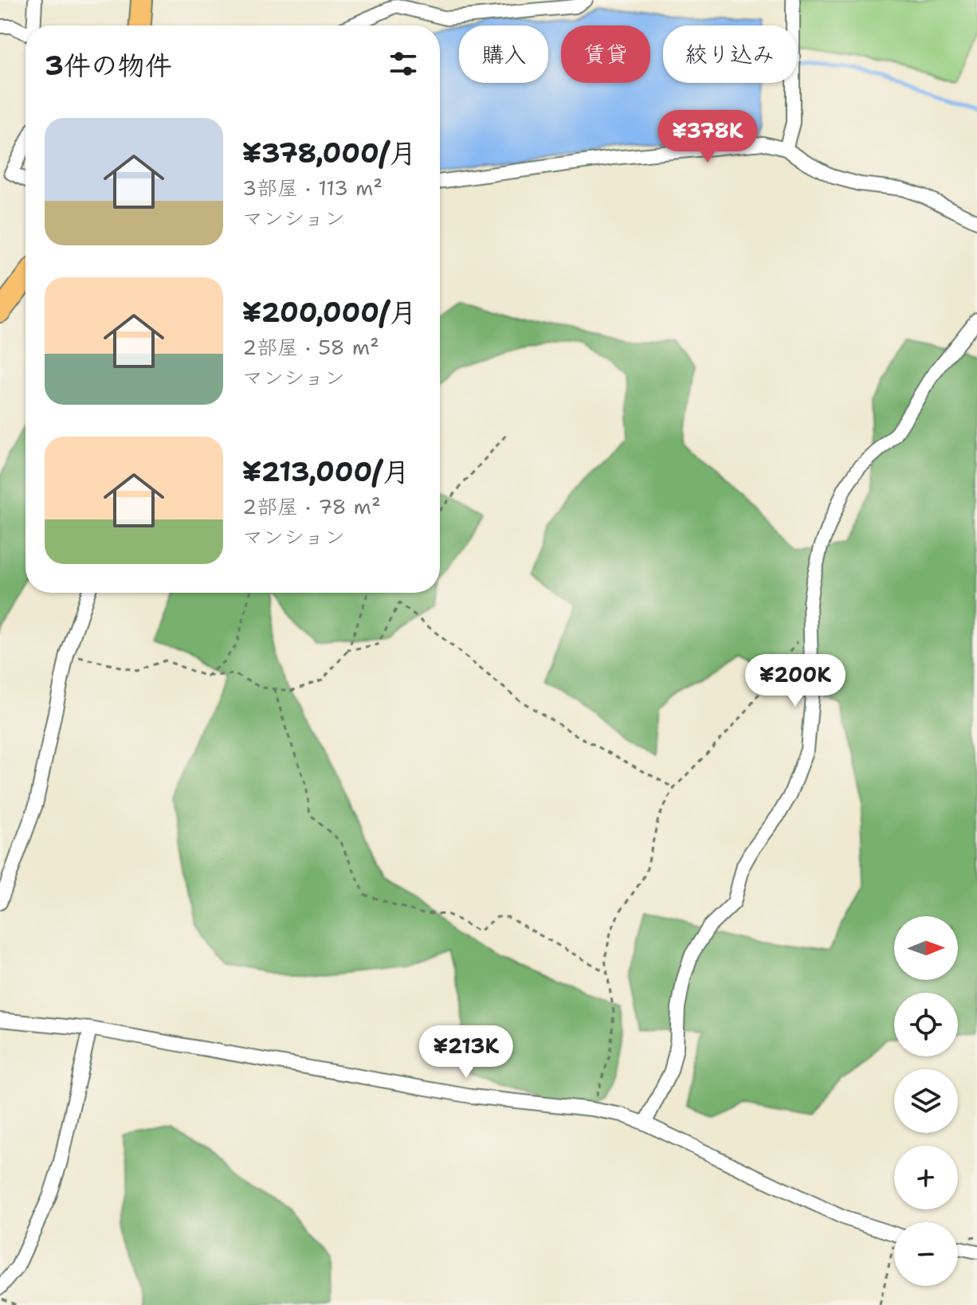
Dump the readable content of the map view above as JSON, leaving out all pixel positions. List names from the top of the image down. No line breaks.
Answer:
{"north":"right","page":{"chip":["購入","賃貸","絞り込み"],"heading":"3件の物件","list":[{"name":"¥378,000/月","note":"3部屋 · 113 m² · マンション"},{"name":"¥200,000/月","note":"2部屋 · 58 m² · マンション"},{"name":"¥213,000/月","note":"2部屋 · 78 m² · マンション"}],"price":["¥378K","¥200K","¥213K"],"map_buttons":["+","−"]}}
